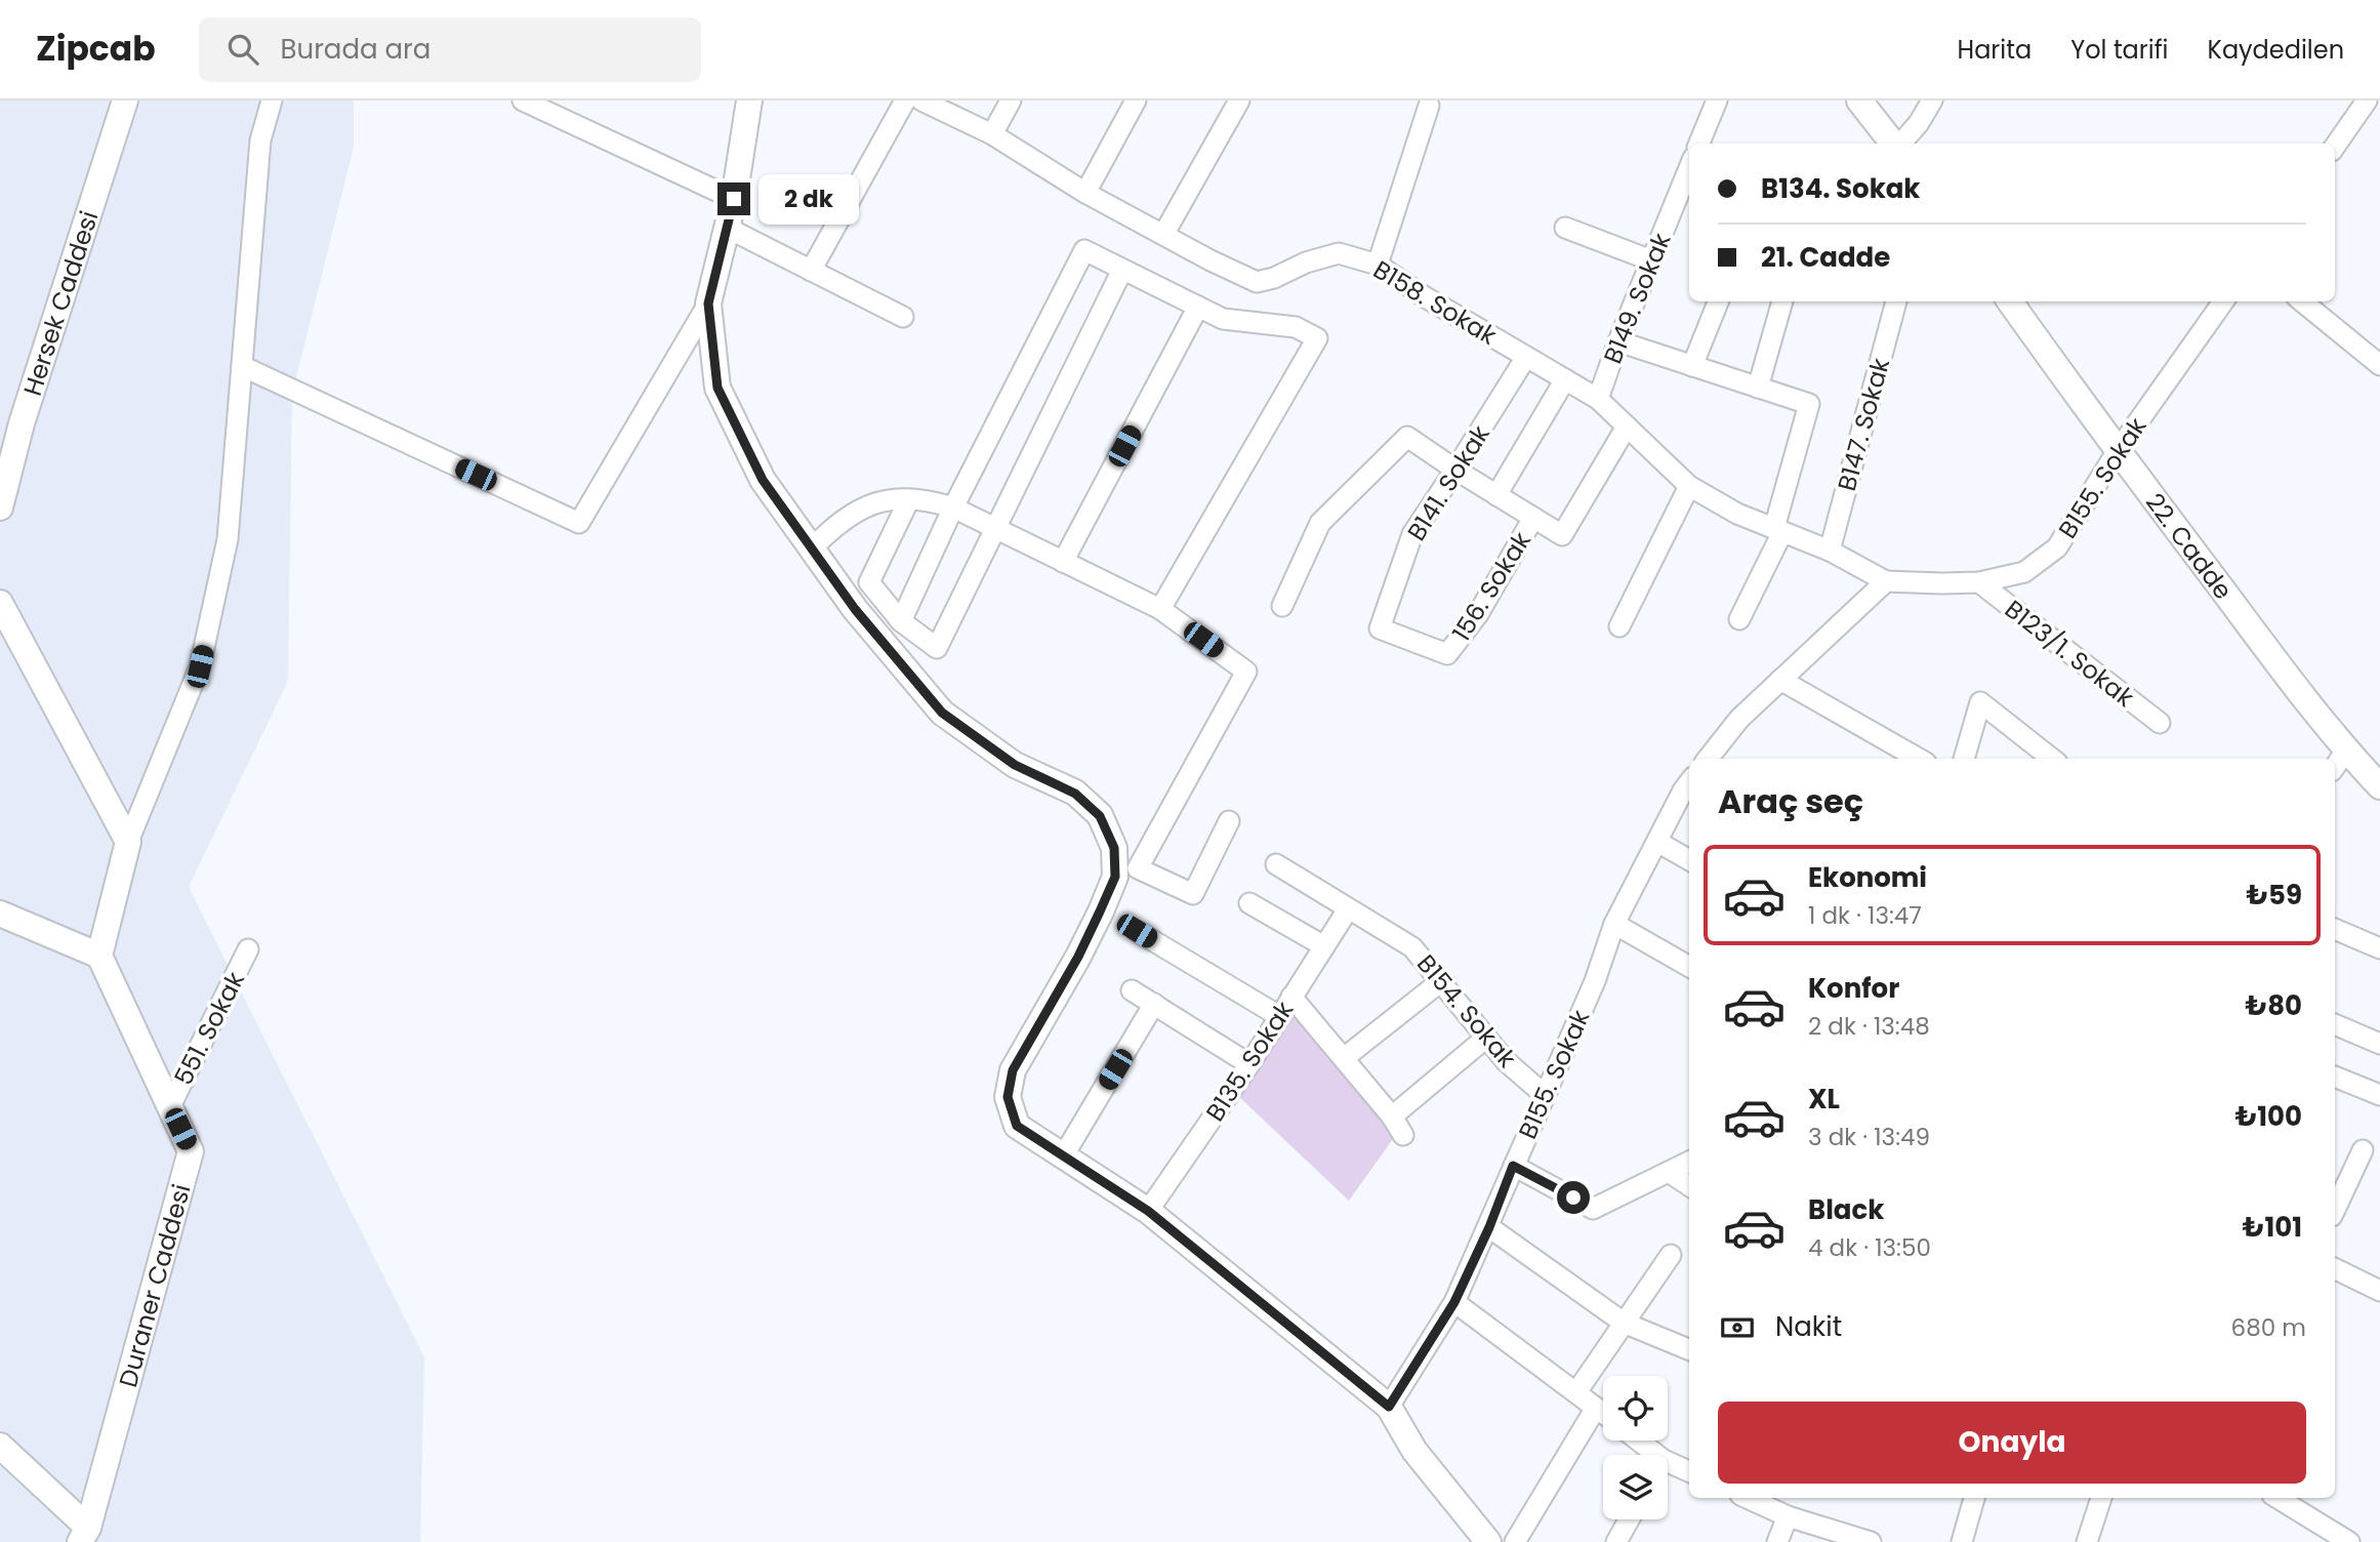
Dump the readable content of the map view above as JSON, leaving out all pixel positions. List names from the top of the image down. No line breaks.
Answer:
{"streets":{"main road":["Hersek Caddesi","22. Cadde","Duraner Caddesi"],"street":["B149. Sokak","B158. Sokak","B147. Sokak","B155. Sokak","B141. Sokak","156. Sokak","B123/1. Sokak","B154. Sokak","551. Sokak","B135. Sokak"]},"crossings":[["B149. Sokak","B158. Sokak"],["B158. Sokak","B147. Sokak"],["B158. Sokak","B155. Sokak"],["B158. Sokak","B141. Sokak"],["B158. Sokak","156. Sokak"],["B155. Sokak","22. Cadde"],["B155. Sokak","B123/1. Sokak"],["B155. Sokak","B154. Sokak"],["B141. Sokak","156. Sokak"],["B154. Sokak","B135. Sokak"],["551. Sokak","Duraner Caddesi"]],"page":{"header":"Zipcab","search":"Burada ara","nav":["Harita","Yol tarifi","Kaydedilen"],"banner":["B134. Sokak","21. Cadde"],"bubble":"2 dk","heading":"Araç seç","list":[{"name":"Ekonomi","note":"1 dk · 13:47","value":"₺59"},{"name":"Konfor","note":"2 dk · 13:48","value":"₺80"},{"name":"XL","note":"3 dk · 13:49","value":"₺100"},{"name":"Black","note":"4 dk · 13:50","value":"₺101"}],"pay":["Nakit","680 m"],"buttons":"Onayla"}}
